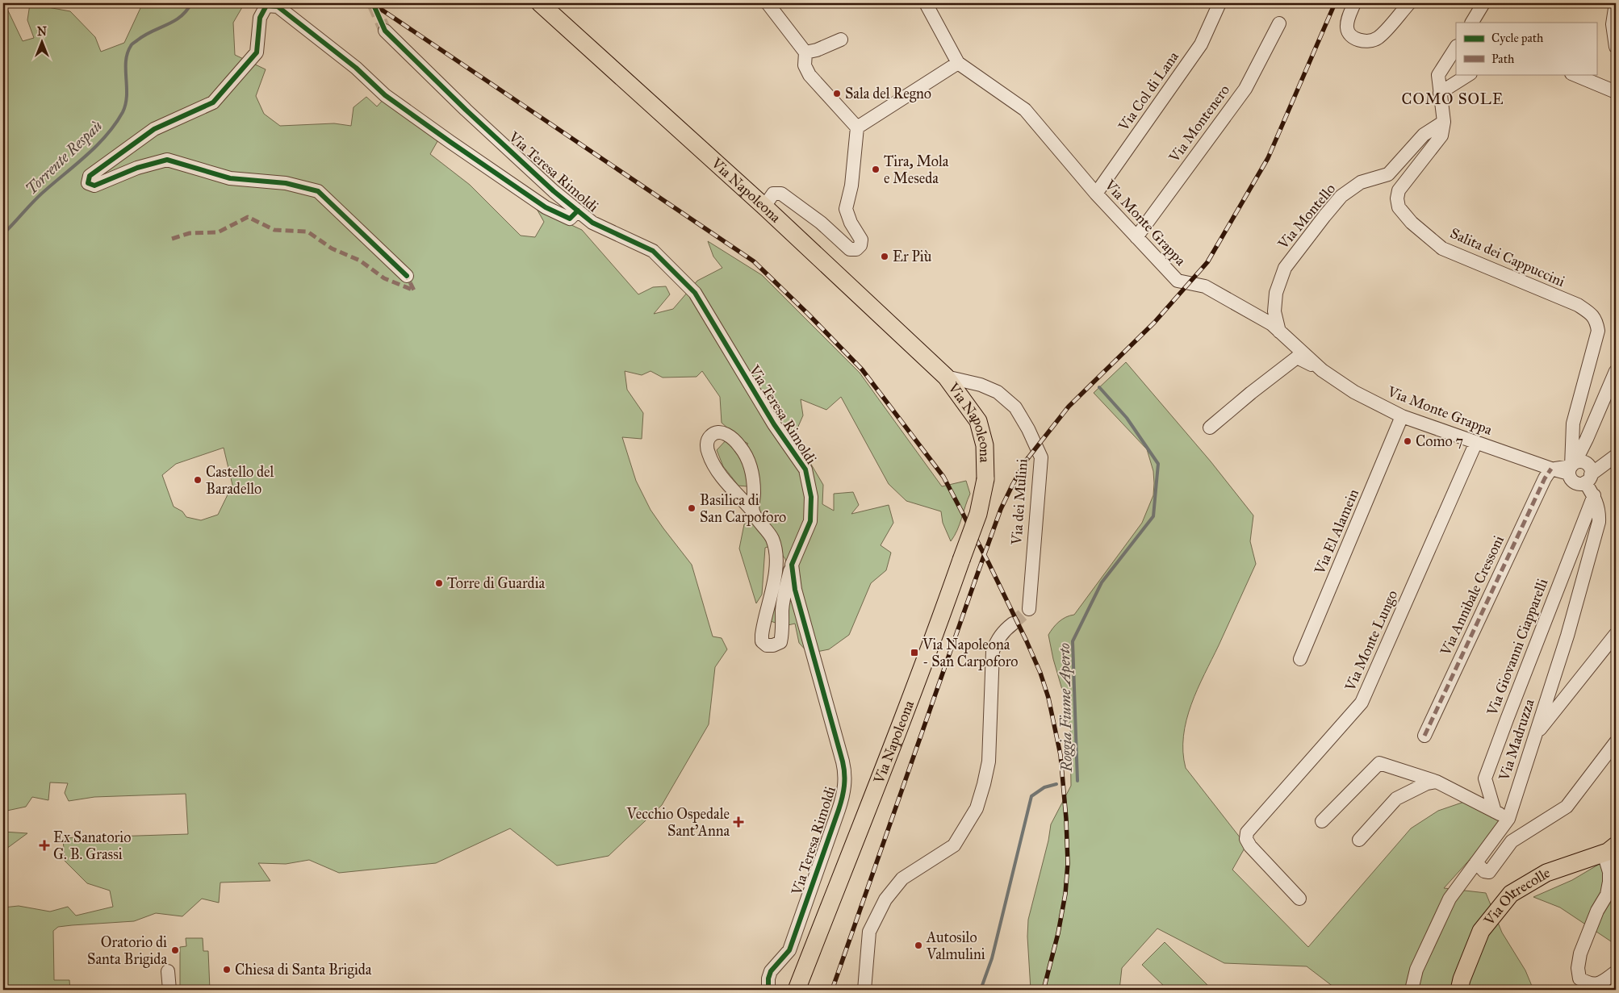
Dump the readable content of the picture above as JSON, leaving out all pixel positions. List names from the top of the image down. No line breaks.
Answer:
{"streets":{"main road":["Via Napoleona","Via Oltrecolle"],"street":["Via Col di Lana","Via Montenero","Via Teresa Rimoldi","Via Montello","Via Monte Grappa","Salita dei Cappuccini","Via dei Mulini","Via El Alamein","Via Annibale Cressoni","Via Monte Lungo","Via Giovanni Ciapparelli","Via Madruzza"]},"crossings":[["Via Col di Lana","Via Monte Grappa"],["Via Montenero","Via Monte Grappa"],["Via Napoleona","Via dei Mulini"],["Via Montello","Via Monte Grappa"],["Via Montello","Salita dei Cappuccini"],["Via Monte Grappa","Via El Alamein"],["Via Monte Grappa","Via Annibale Cressoni"],["Via Monte Grappa","Via Monte Lungo"],["Via Giovanni Ciapparelli","Via Madruzza"]],"districts":["COMO SOLE"],"water":["Torrente Respaù","Roggia Fiume Aperto"],"places":{"other":["Sala del Regno","Tira, Mola e Meseda","Er Più","Como 7","Castello del Baradello","Basilica di San Carpoforo","Torre di Guardia","Autosilo Valmulini","Oratorio di Santa Brigida","Chiesa di Santa Brigida"],"transit":["Via Napoleona - San Carpoforo"],"health":["Vecchio Ospedale Sant'Anna","Ex Sanatorio G. B. Grassi"]},"legend":["Cycle path","Path"],"north":"top"}
